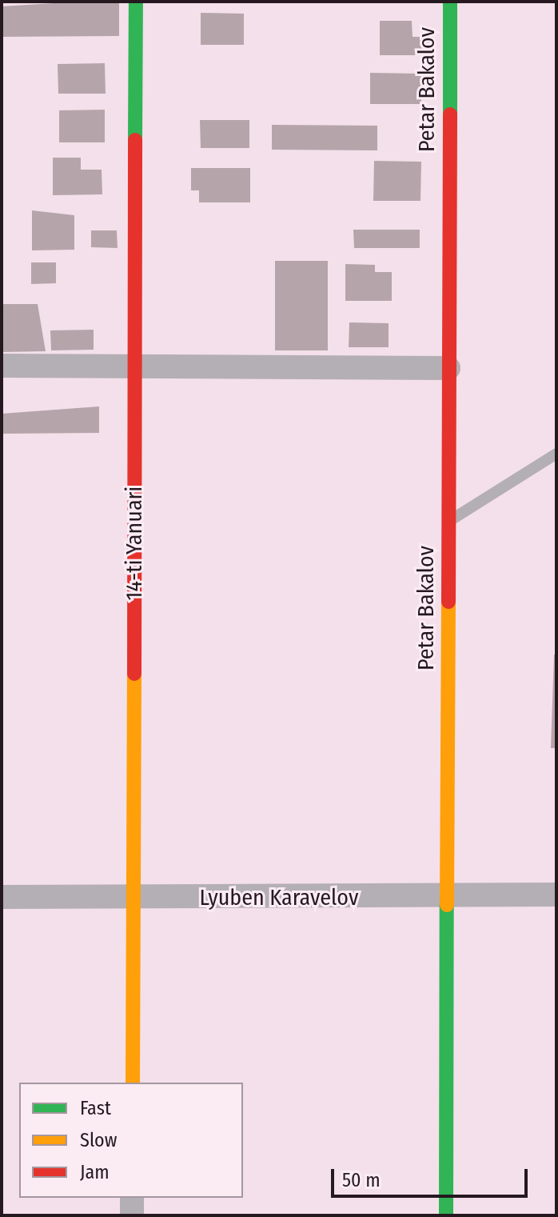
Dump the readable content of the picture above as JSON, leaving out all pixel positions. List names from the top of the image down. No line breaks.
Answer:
{"streets":{"street":["Petar Bakalov","14-ti Yanuari","Lyuben Karavelov"]},"crossings":[["Petar Bakalov","Lyuben Karavelov"],["14-ti Yanuari","Lyuben Karavelov"]],"legend":["Fast","Slow","Jam"],"scale_bar":"50 m"}
